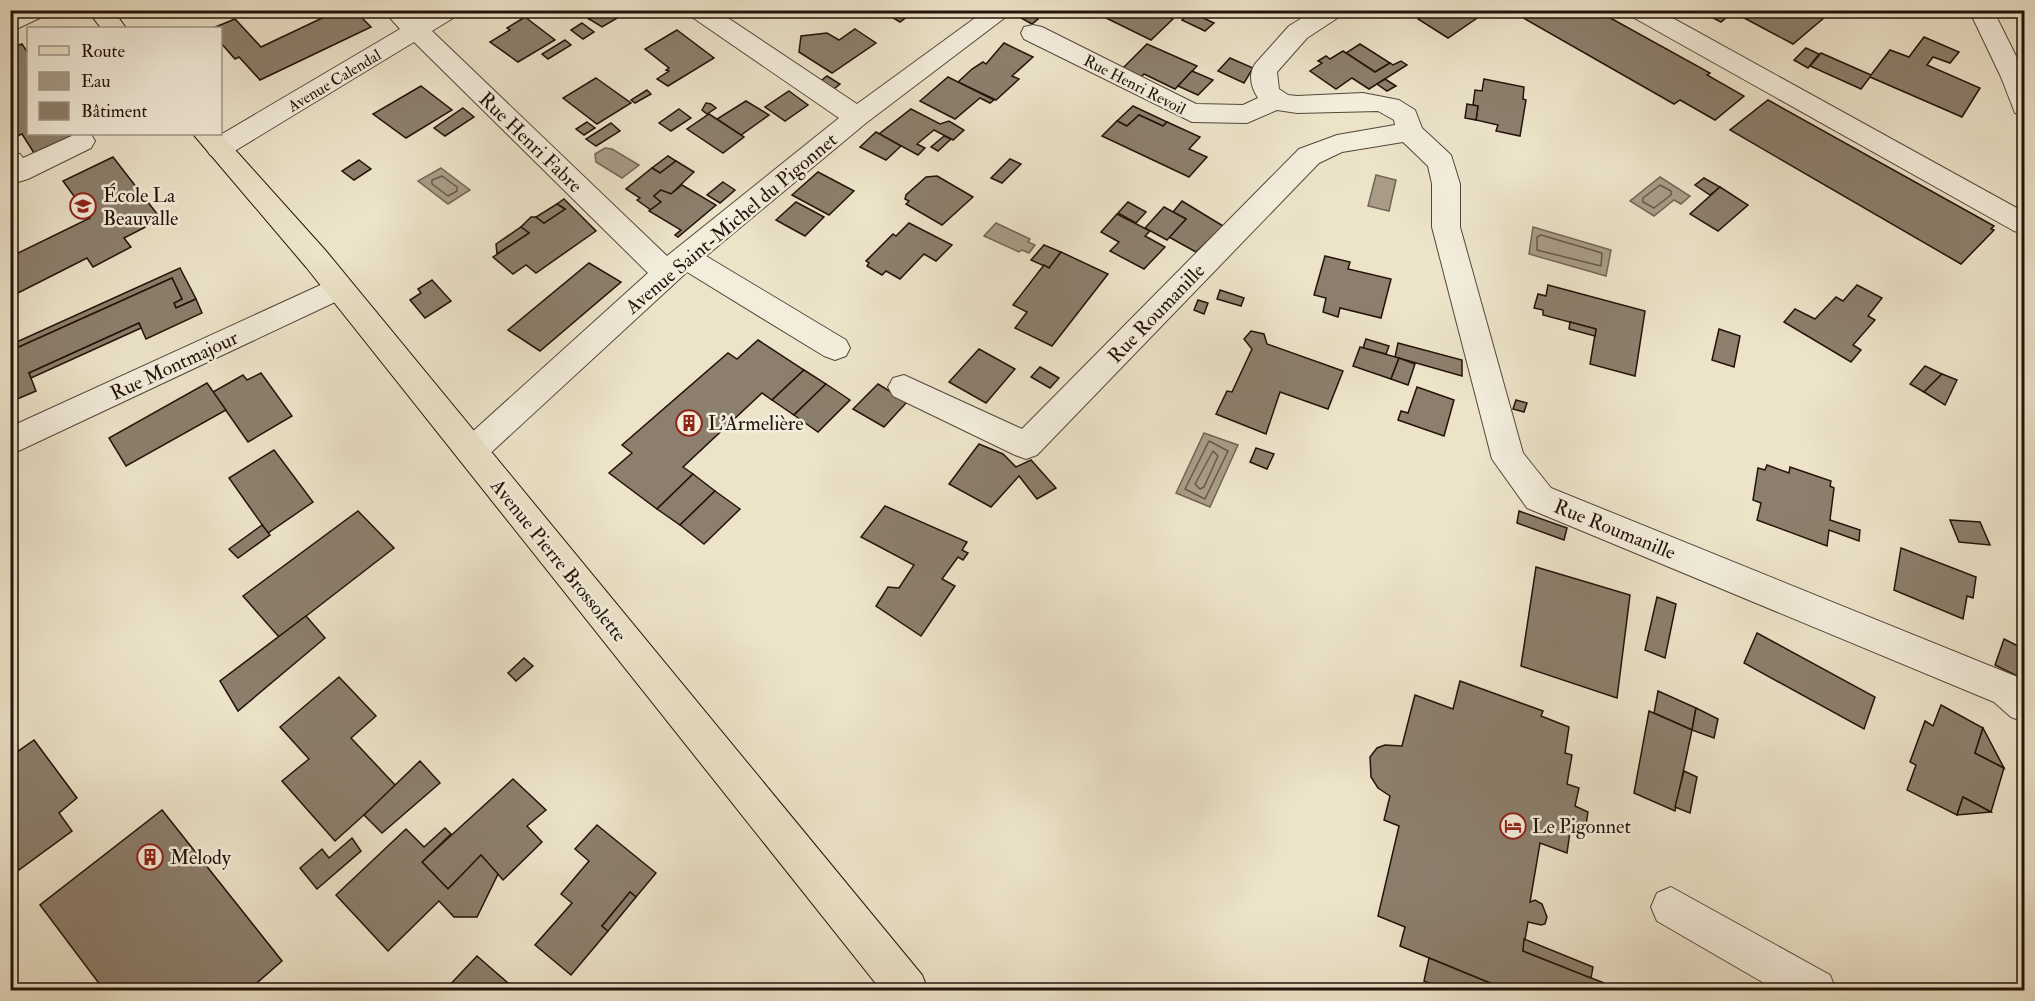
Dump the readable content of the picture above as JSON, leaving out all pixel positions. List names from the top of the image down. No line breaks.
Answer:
{"streets":{"main road":["Avenue Pierre Brossolette"],"street":["Avenue Calendal","Rue Henri Revoil","Rue Henri Fabre","Avenue Saint-Michel du Pigonnet","Rue Roumanille","Rue Montmajour"]},"crossings":[["Avenue Calendal","Rue Henri Fabre"],["Avenue Calendal","Avenue Pierre Brossolette"],["Rue Henri Revoil","Rue Roumanille"],["Rue Henri Fabre","Avenue Saint-Michel du Pigonnet"],["Avenue Saint-Michel du Pigonnet","Avenue Pierre Brossolette"],["Rue Montmajour","Avenue Pierre Brossolette"]],"places":{"school or university":["École La Beauvalle"],"building":["L'Armelière","Melody"],"hotel":["Le Pigonnet"]},"legend":["Route","Eau","Bâtiment"]}
